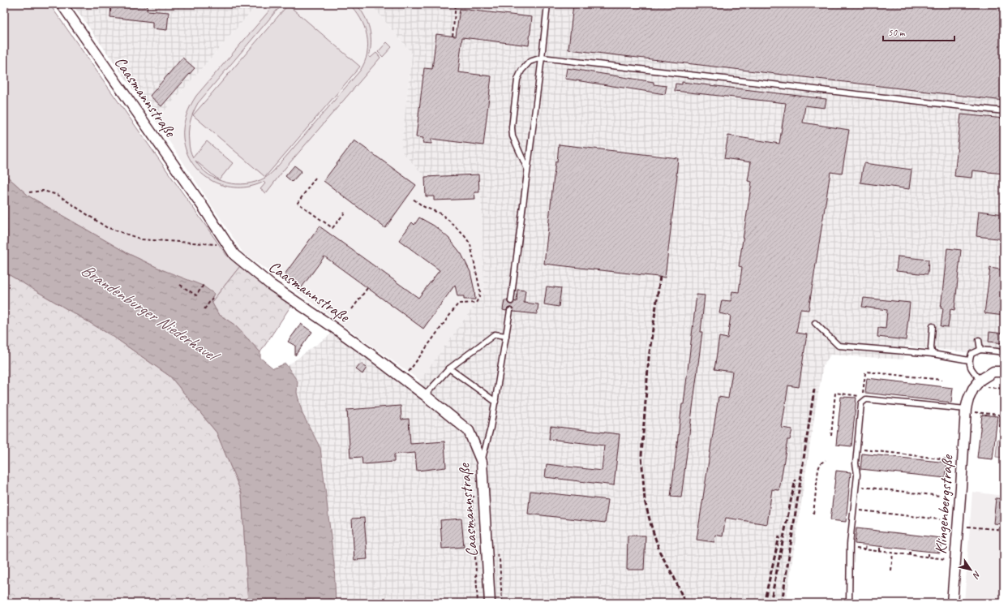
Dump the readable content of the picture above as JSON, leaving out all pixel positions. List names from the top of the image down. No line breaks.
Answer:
{"streets":{"street":["Caasmannstraße","Klingenbergstraße"]},"water":["Brandenburger Niederhavel"],"scale_bar":"50 m","north":"bottom right"}
